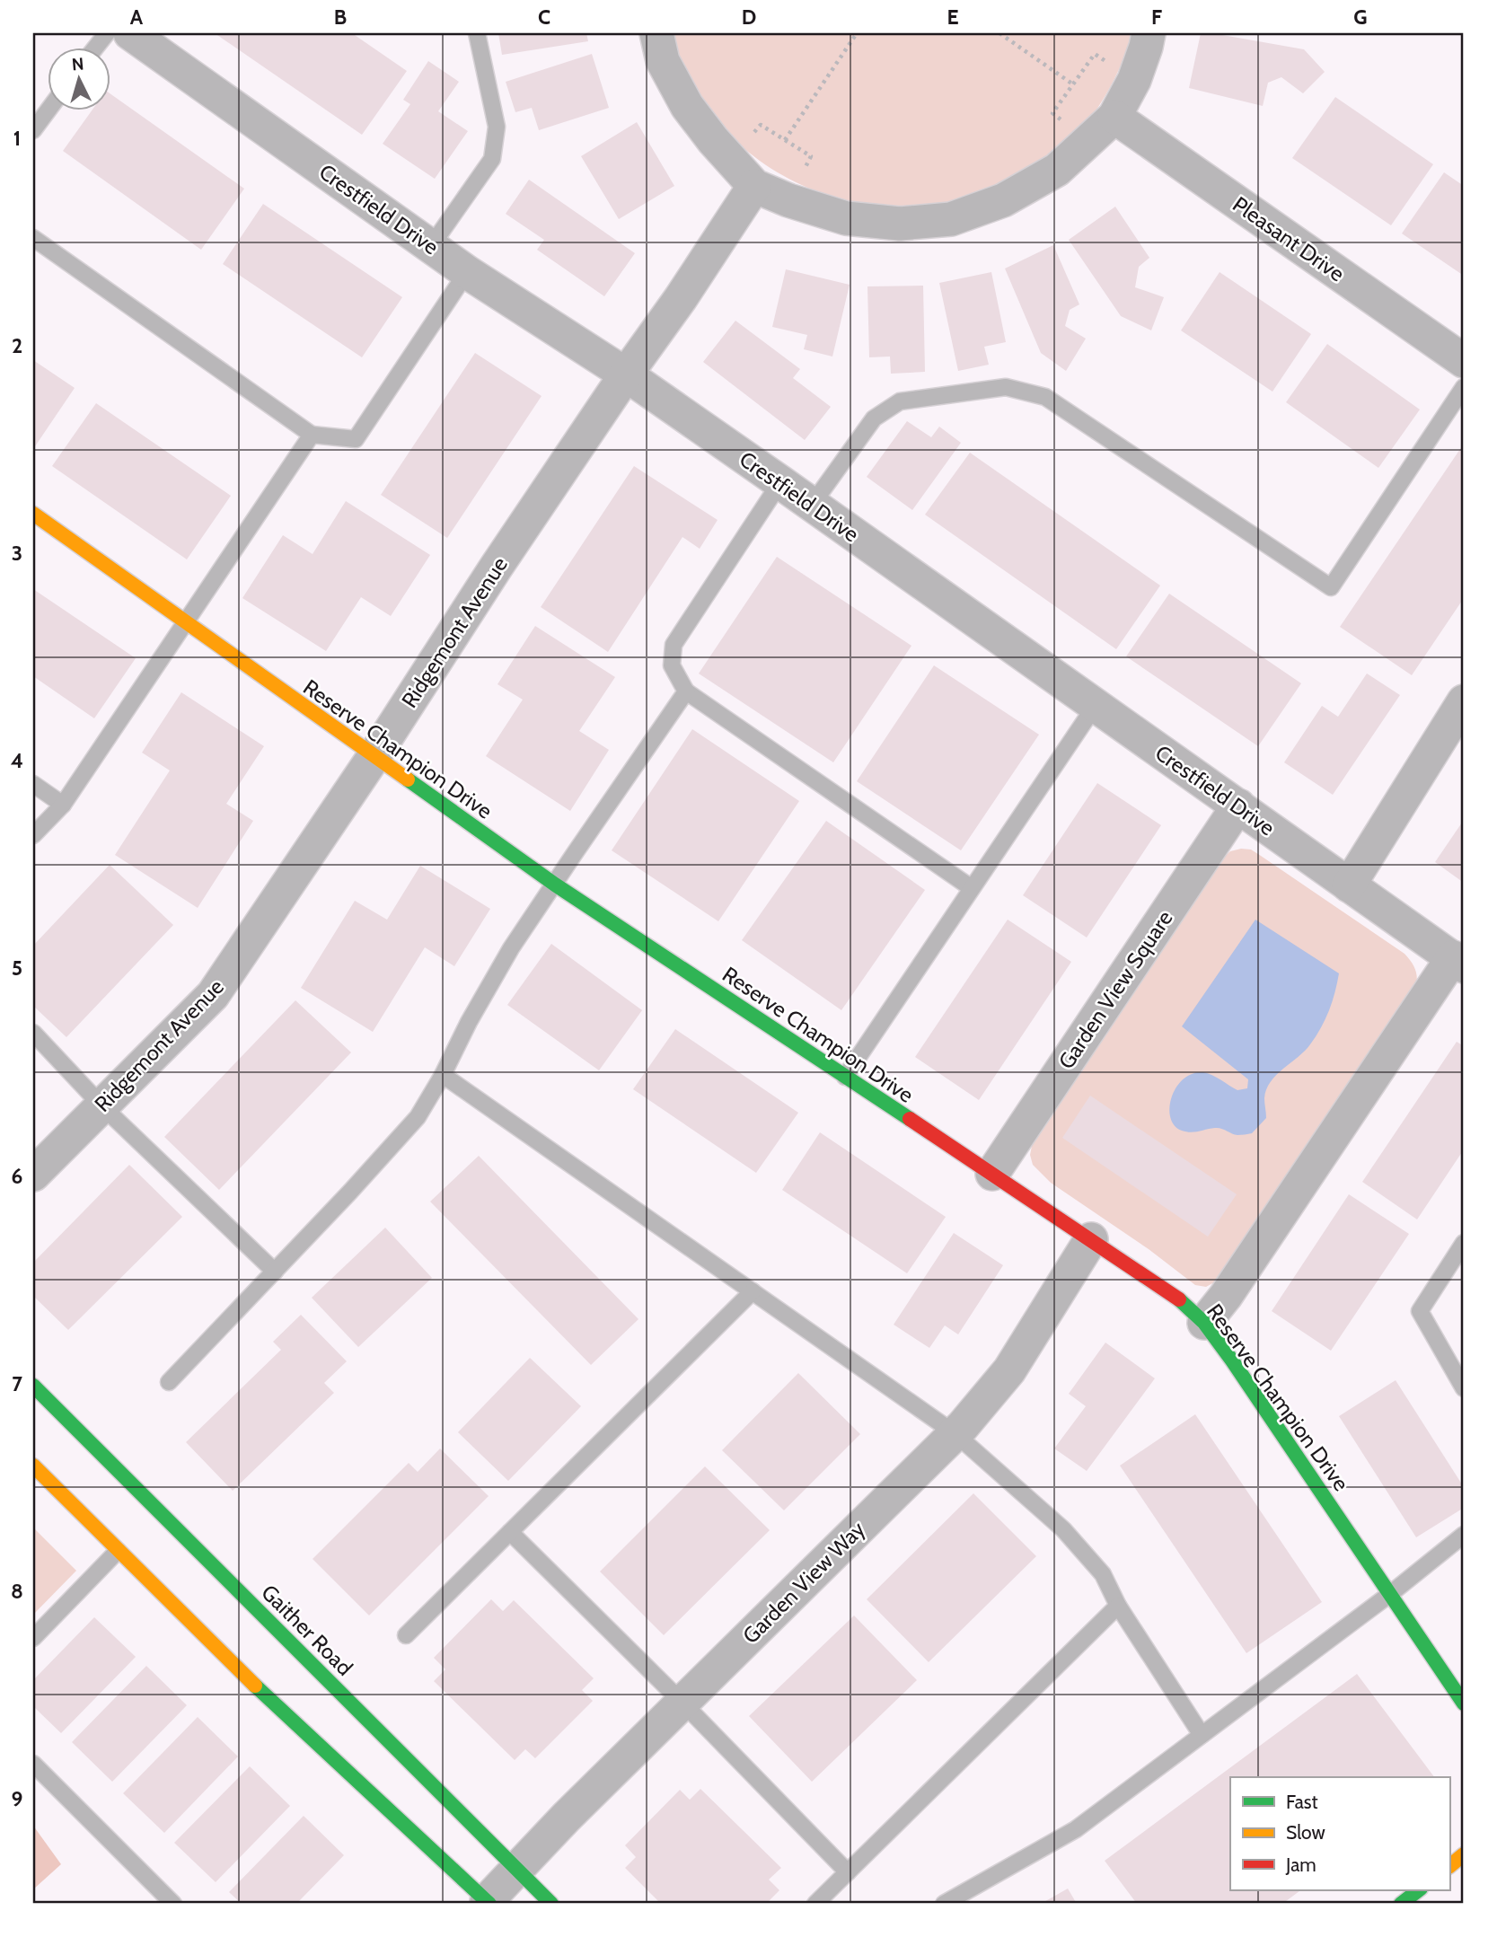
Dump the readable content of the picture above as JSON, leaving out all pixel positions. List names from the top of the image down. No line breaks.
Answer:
{"streets":{"street":["Crestfield Drive","Pleasant Drive","Ridgemont Avenue","Reserve Champion Drive","Garden View Square","Garden View Way","Gaither Road"]},"crossings":[["Crestfield Drive","Ridgemont Avenue"],["Crestfield Drive","Garden View Square"],["Ridgemont Avenue","Reserve Champion Drive"],["Reserve Champion Drive","Garden View Square"],["Reserve Champion Drive","Garden View Way"],["Garden View Way","Gaither Road"]],"legend":["Fast","Slow","Jam"],"north":"top","grid":{"columns":["A","B","C","D","E","F","G"],"rows":["1","2","3","4","5","6","7","8","9"]}}
